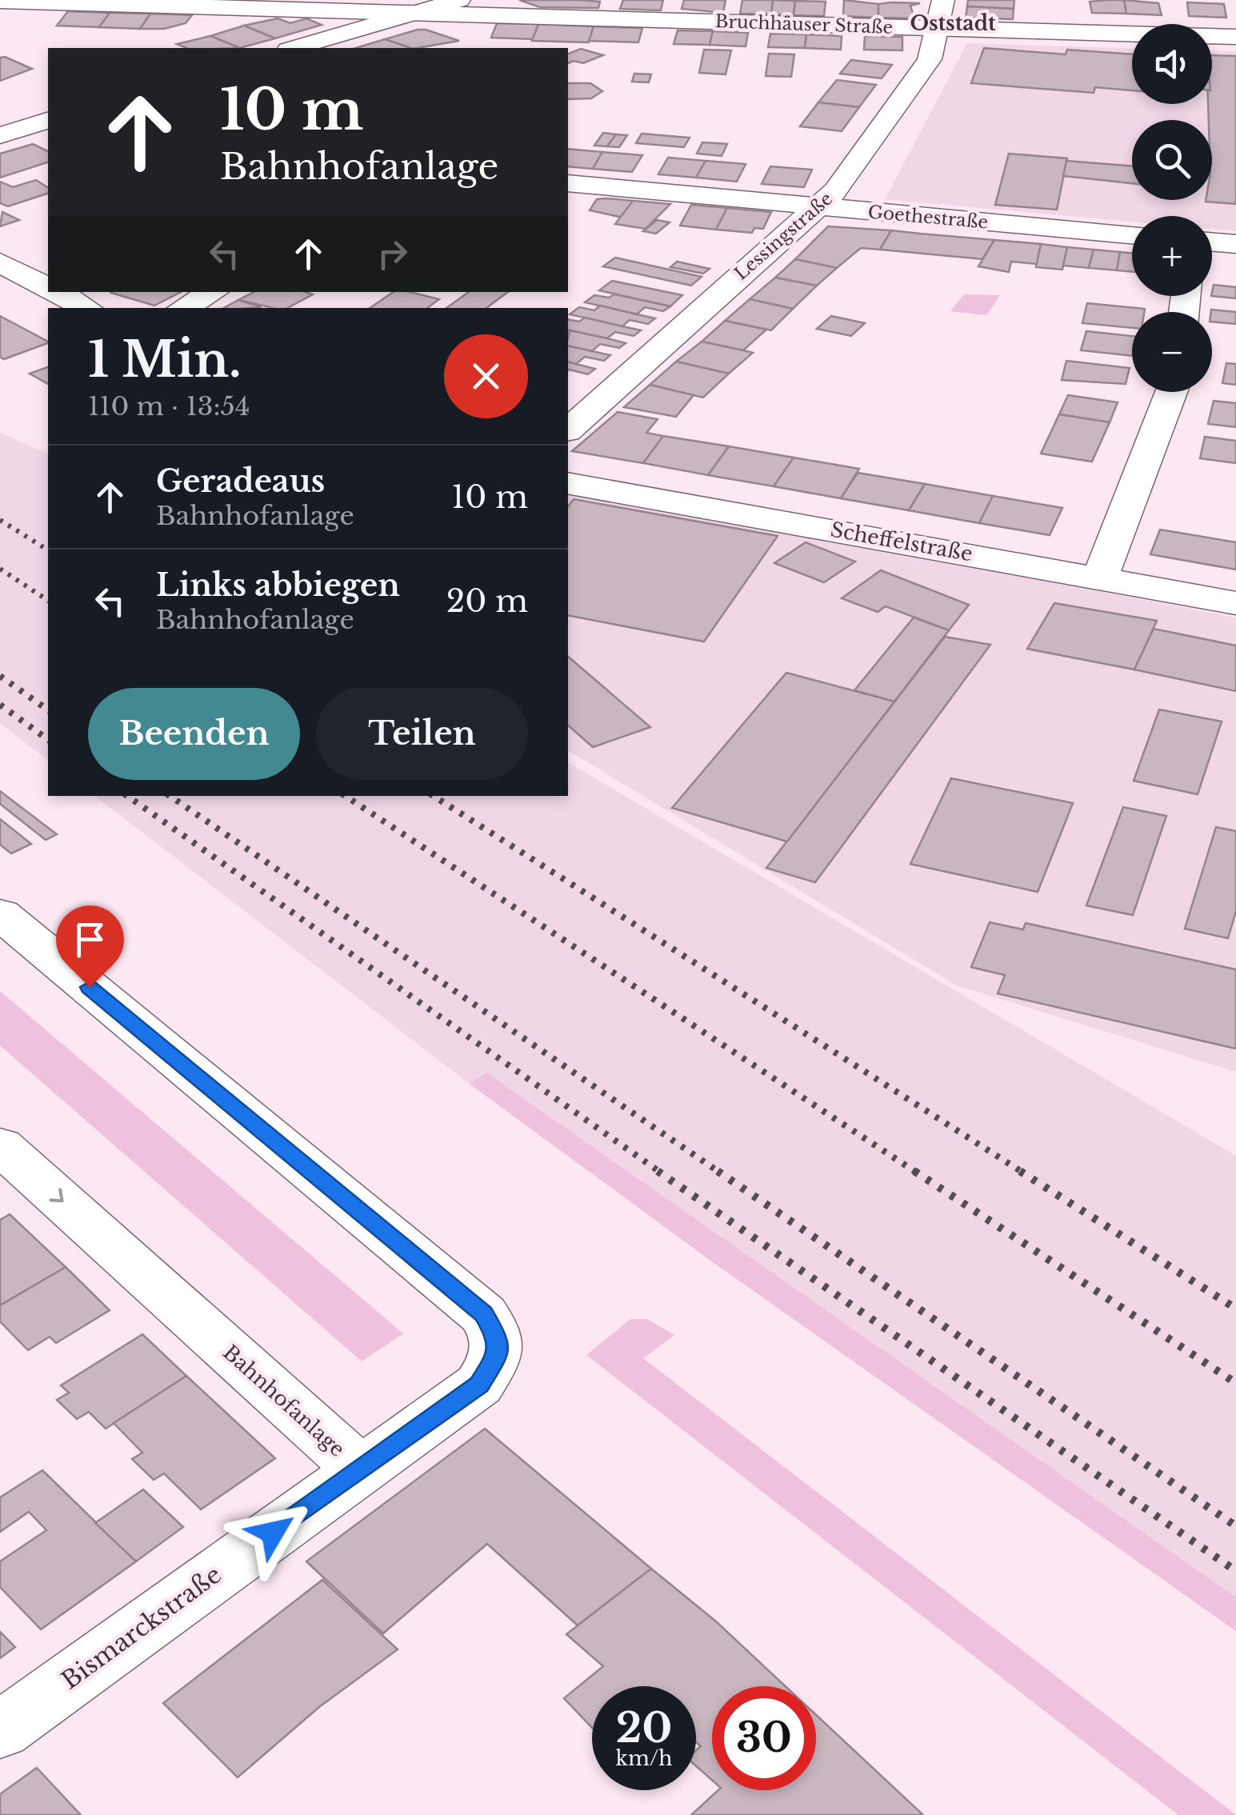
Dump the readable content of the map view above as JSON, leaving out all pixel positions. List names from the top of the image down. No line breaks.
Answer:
{"streets":{"street":["Bruchhäuser Straße","Goethestraße","Lessingstraße","Scheffelstraße","Bahnhofanlage","Bismarckstraße"]},"crossings":[["Bruchhäuser Straße","Lessingstraße"],["Goethestraße","Lessingstraße"],["Bahnhofanlage","Bismarckstraße"]],"one_way":["Bahnhofanlage"],"districts":["Oststadt"],"page":{"map_buttons":["+","−"],"turn":["10 m","Bahnhofanlage"],"heading":["1 Min.","110 m · 13:54"],"list":[{"name":"Geradeaus","note":"Bahnhofanlage","value":"10 m"},{"name":"Links abbiegen","note":"Bahnhofanlage","value":"20 m"}],"buttons":["Beenden","Teilen"],"speed":"20 km/h","limit":"30"}}
